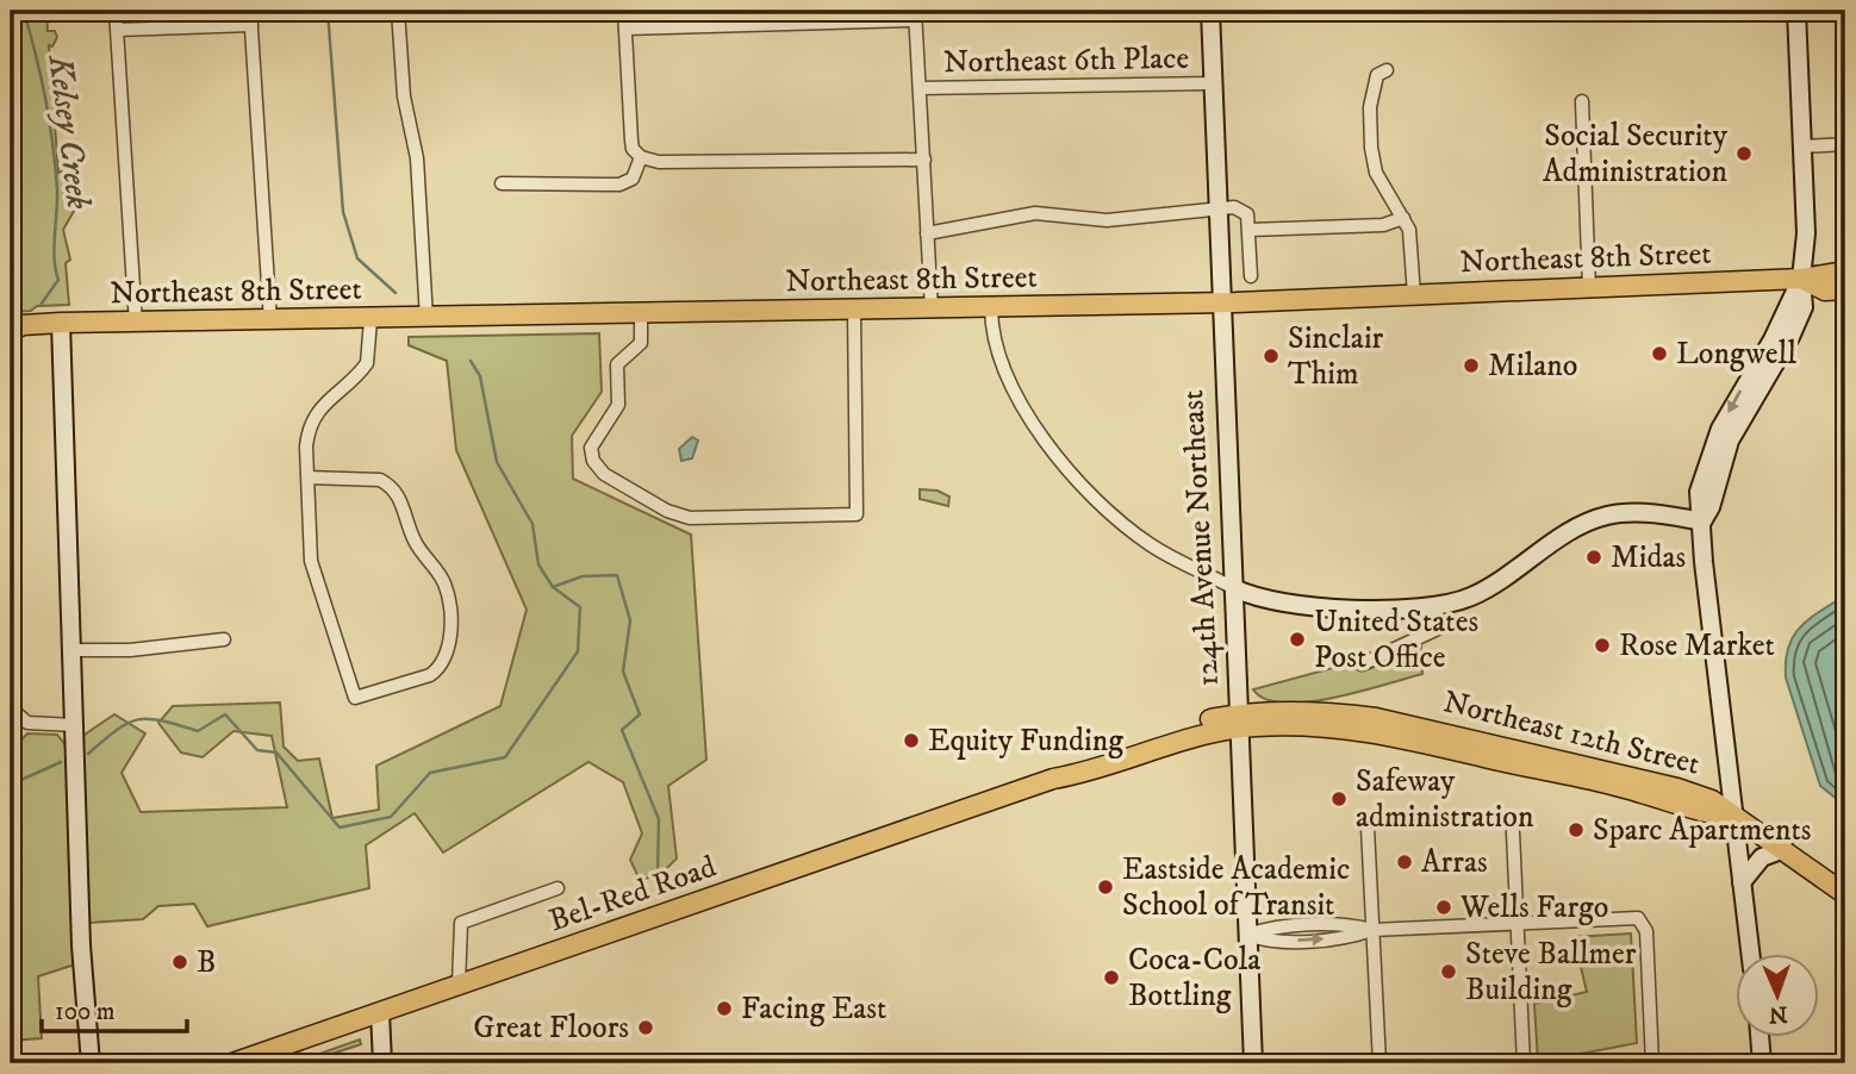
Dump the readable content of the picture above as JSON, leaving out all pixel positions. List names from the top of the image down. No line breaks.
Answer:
{"streets":{"main road":["Northeast 8th Street","Northeast 12th Street","Bel-Red Road"],"street":["Northeast 6th Place","124th Avenue Northeast"]},"crossings":[["Northeast 6th Place","124th Avenue Northeast"],["Northeast 8th Street","124th Avenue Northeast"],["124th Avenue Northeast","Northeast 12th Street"],["124th Avenue Northeast","Bel-Red Road"],["Northeast 12th Street","Bel-Red Road"]],"water":["Kelsey Creek"],"places":["Social Security Administration","Longwell","Sinclair Thim","Milano","Midas","United States Post Office","Rose Market","Equity Funding","Safeway administration","Sparc Apartments","Arras","Eastside Academic School of Transit","Wells Fargo","B","Steve Ballmer Building","Coca-Cola Bottling","Facing East","Great Floors"],"scale_bar":"100 m","north":"bottom"}
